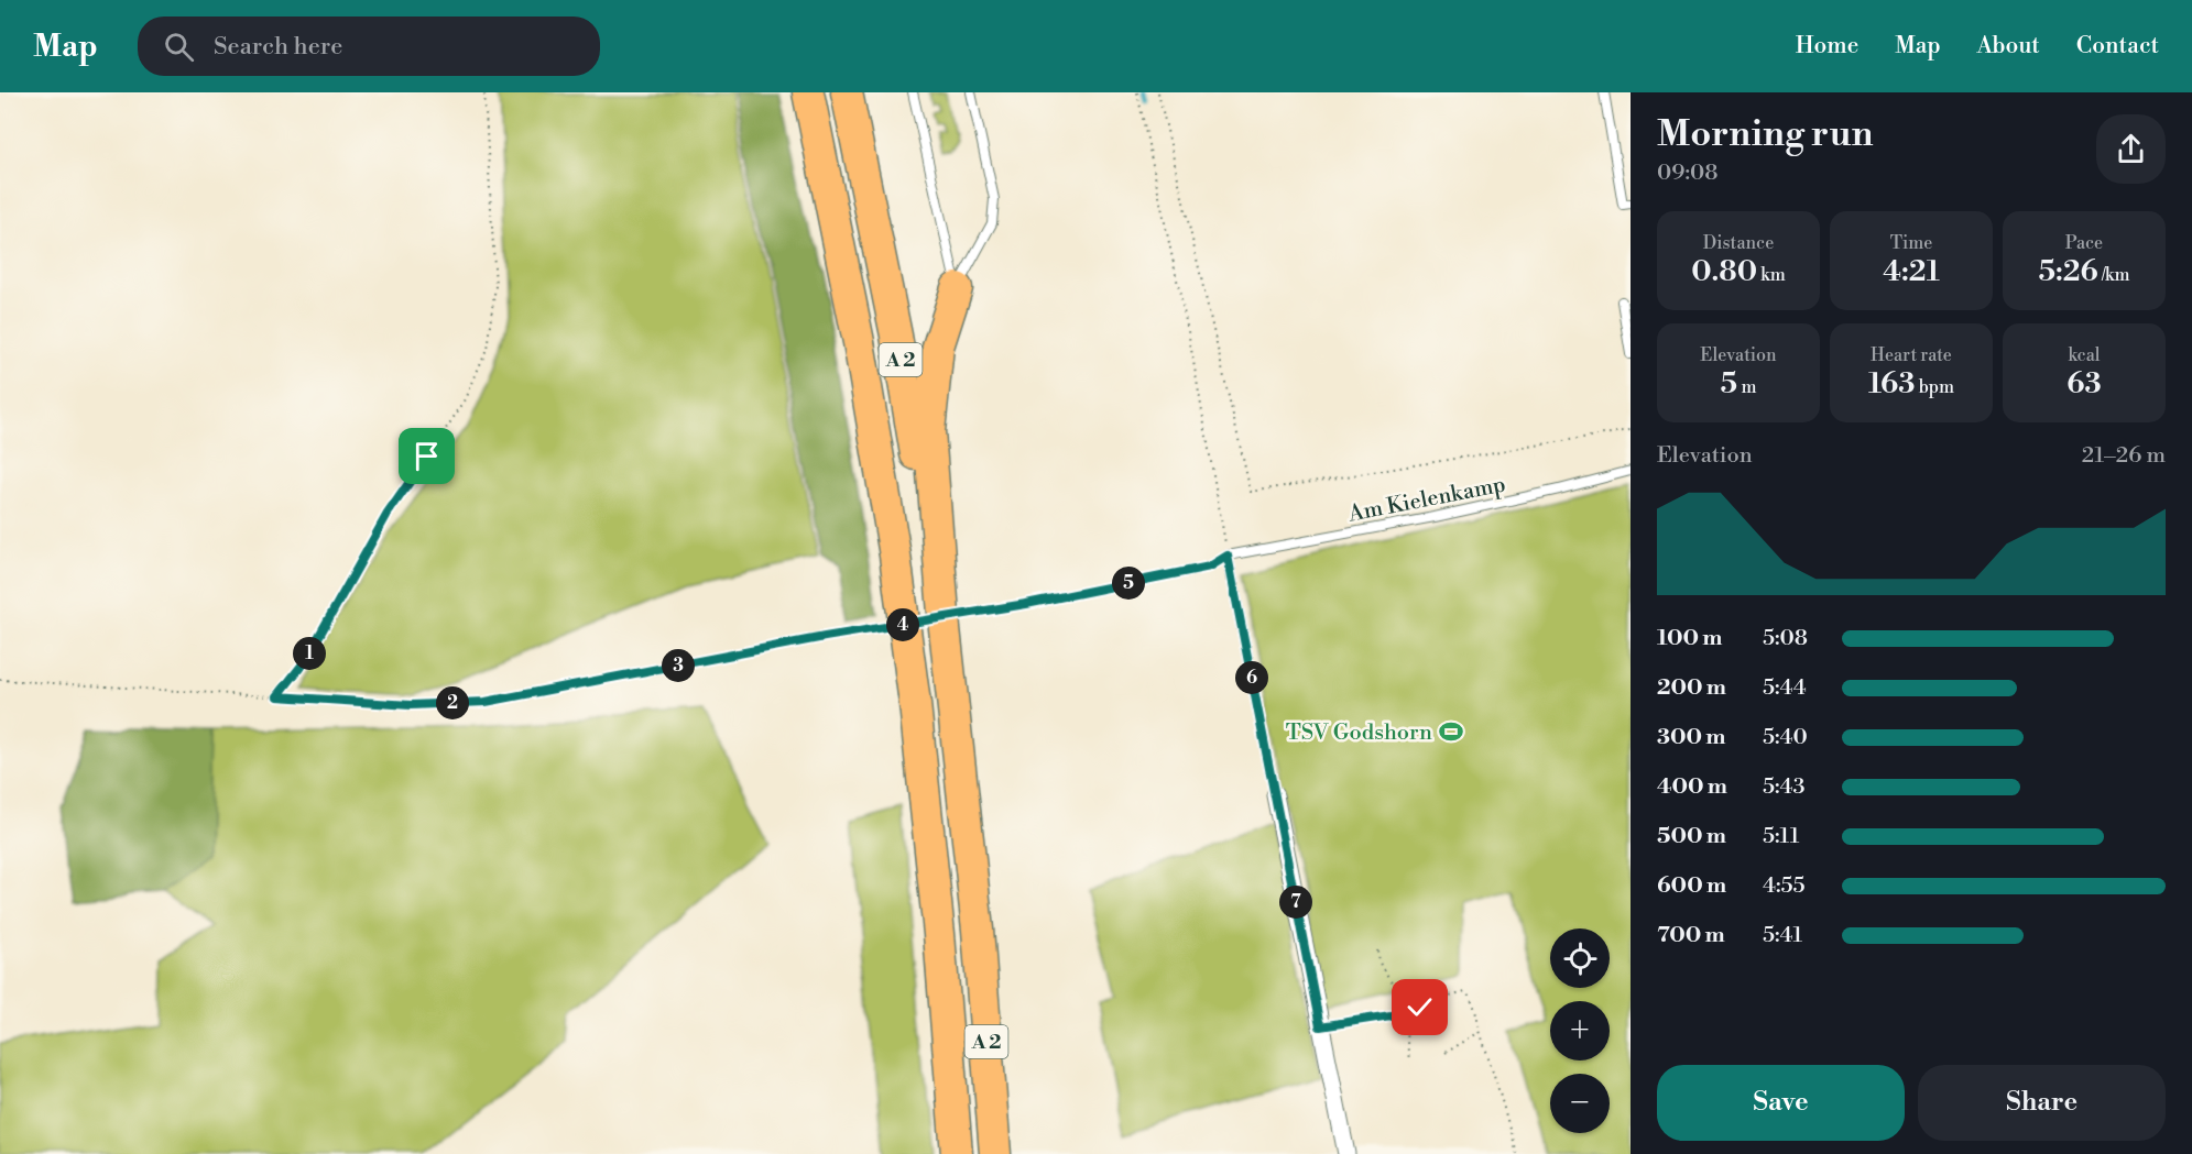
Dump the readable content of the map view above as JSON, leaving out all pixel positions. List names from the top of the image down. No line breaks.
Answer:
{"streets":{"highway":["A 2"],"lane":["Am Kielenkamp"]},"places":{"sports":["TSV Godshorn"]},"page":{"header":"Map","search":"Search here","nav":["Home","Map","About","Contact"],"heading":["Morning run","09:08"],"stats":[["Distance","0.80 km"],["Time","4:21"],["Pace","5:26 /km"],["Elevation","5 m"],["Heart rate","163 bpm"],["kcal","63"]],"chart":["Elevation","21–26 m"],"pins":["5","4","1","3","6","2","7"],"list":[{"name":"100 m","note":"5:08"},{"name":"200 m","note":"5:44"},{"name":"300 m","note":"5:40"},{"name":"400 m","note":"5:43"},{"name":"500 m","note":"5:11"},{"name":"600 m","note":"4:55"},{"name":"700 m","note":"5:41"}],"map_buttons":["+","−"],"buttons":["Save","Share"]}}
